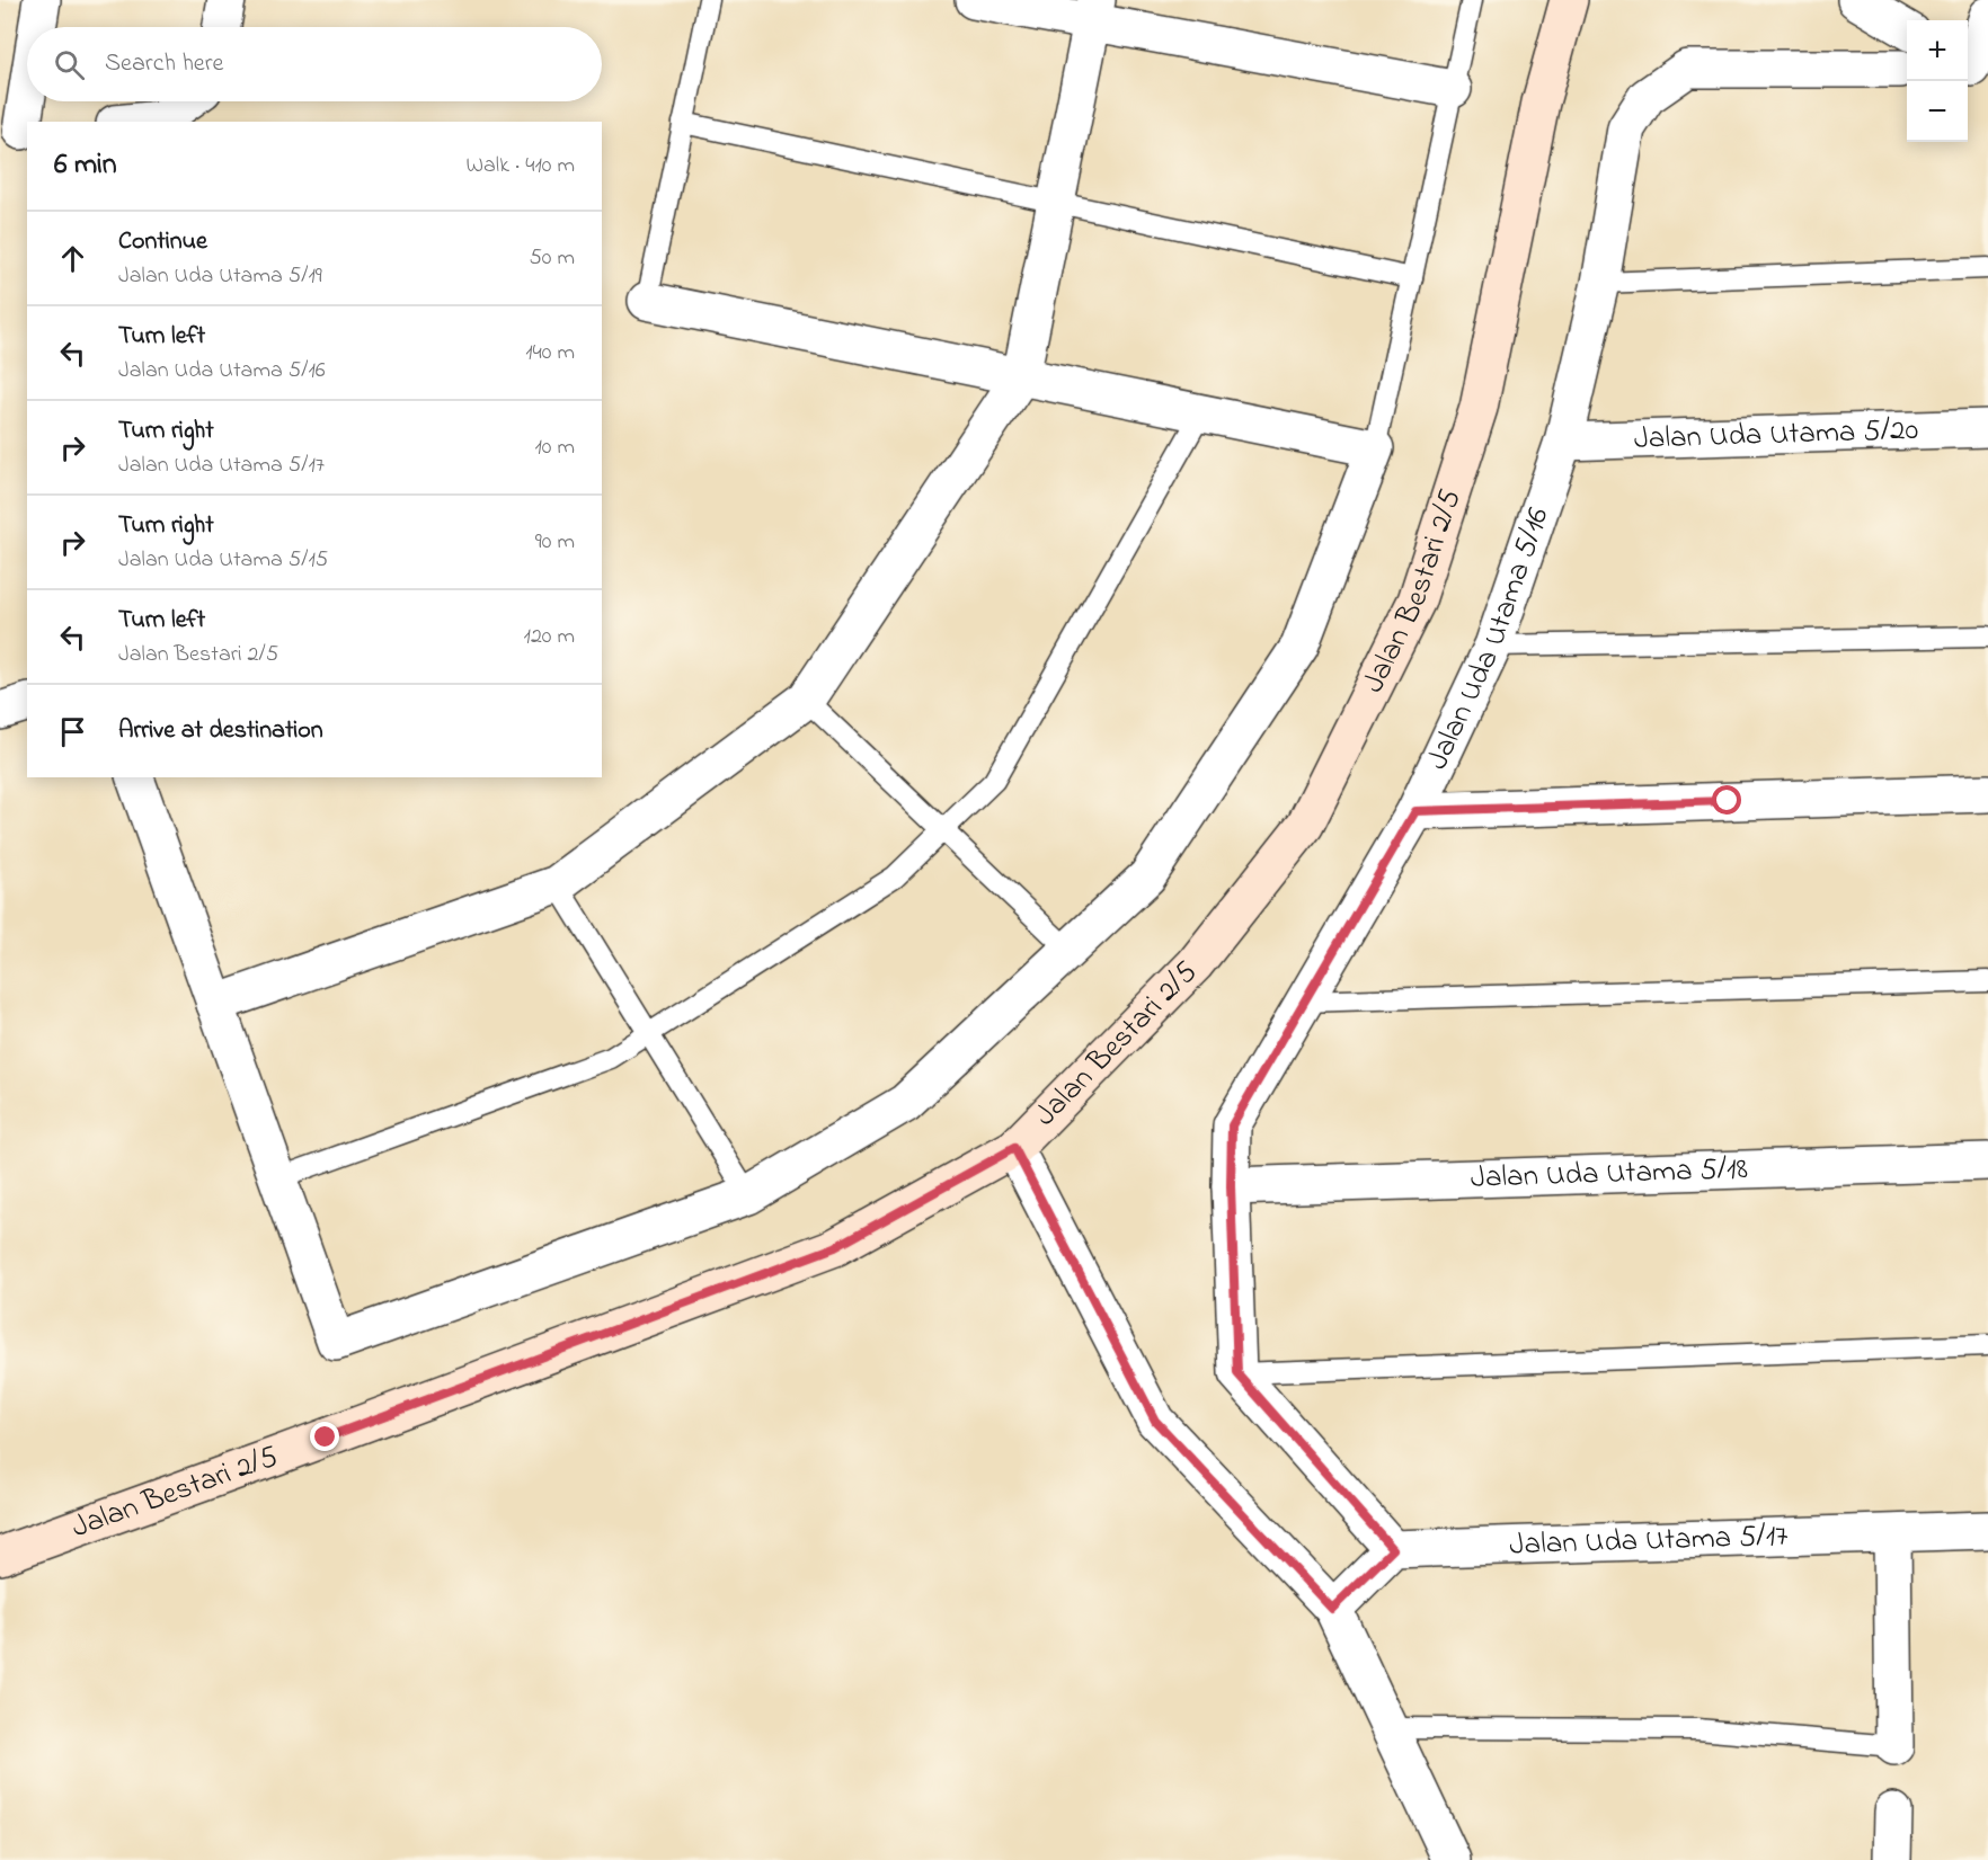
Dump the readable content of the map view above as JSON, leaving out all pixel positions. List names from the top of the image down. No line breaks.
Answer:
{"streets":{"street":["Jalan Uda Utama 5/20","Jalan Bestari 2/5","Jalan Uda Utama 5/16","Jalan Uda Utama 5/18","Jalan Uda Utama 5/17"]},"crossings":[["Jalan Uda Utama 5/20","Jalan Uda Utama 5/16"],["Jalan Uda Utama 5/16","Jalan Uda Utama 5/18"]],"page":{"map_buttons":["+","−"],"search":"Search here","heading":["6 min","Walk · 410 m"],"list":[["Continue","Jalan Uda Utama 5/19","50 m"],["Turn left","Jalan Uda Utama 5/16","140 m"],["Turn right","Jalan Uda Utama 5/17","10 m"],["Turn right","Jalan Uda Utama 5/15","90 m"],["Turn left","Jalan Bestari 2/5","120 m"],"Arrive at destination"]}}
